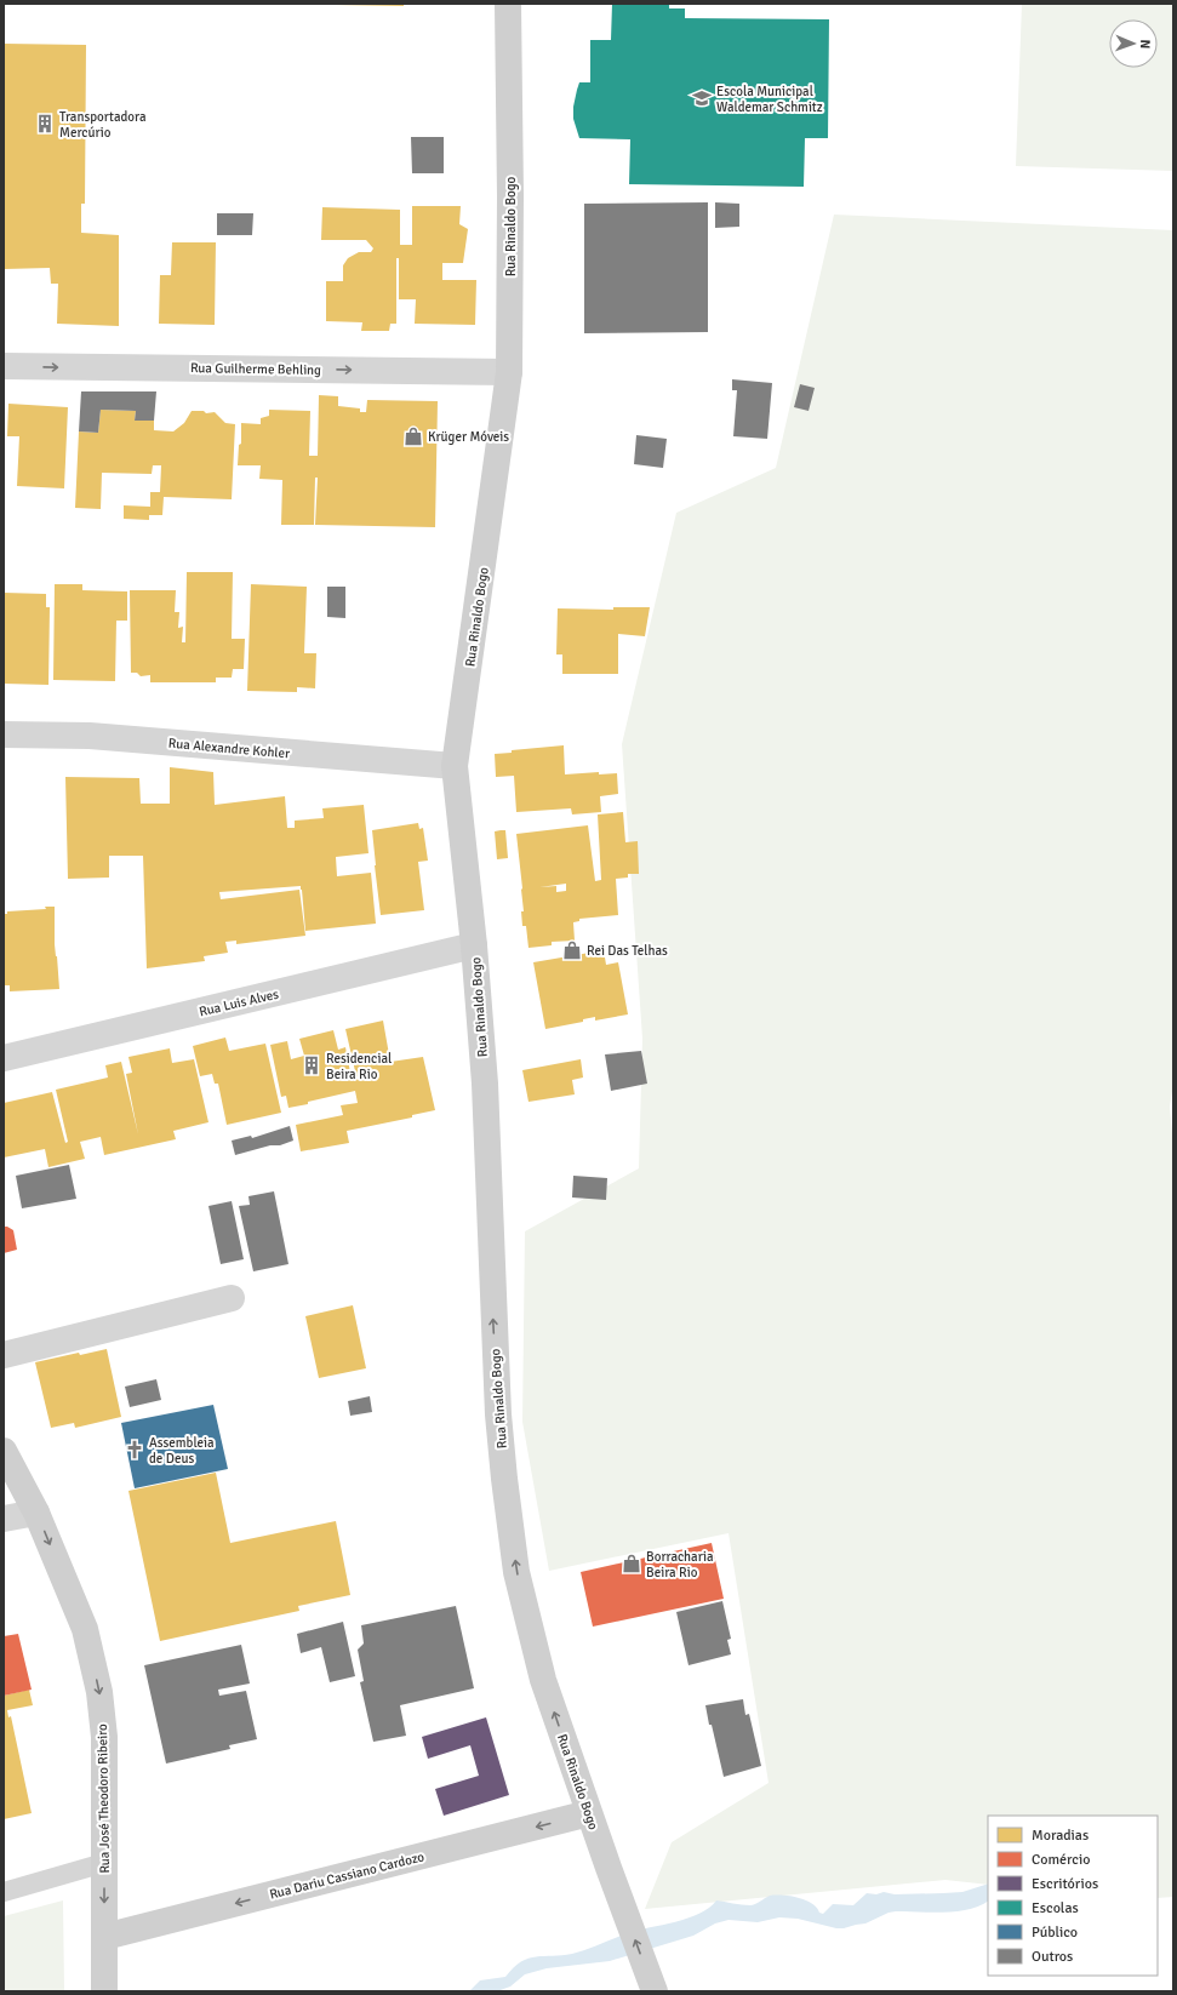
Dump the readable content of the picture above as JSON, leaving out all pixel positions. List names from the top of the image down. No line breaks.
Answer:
{"streets":{"main road":["Rua Rinaldo Bogo","Rua José Theodoro Ribeiro","Rua Dariu Cassiano Cardozo"],"street":["Rua Guilherme Behling","Rua Alexandre Kohler","Rua Luis Alves"]},"crossings":[["Rua Rinaldo Bogo","Rua Guilherme Behling"],["Rua Rinaldo Bogo","Rua Alexandre Kohler"],["Rua Rinaldo Bogo","Rua Luis Alves"],["Rua Rinaldo Bogo","Rua Dariu Cassiano Cardozo"],["Rua José Theodoro Ribeiro","Rua Dariu Cassiano Cardozo"]],"one_way":["Rua Rinaldo Bogo","Rua Guilherme Behling","Rua José Theodoro Ribeiro","Rua Dariu Cassiano Cardozo"],"places":{"school or university":["Escola Municipal Waldemar Schmitz"],"building":["Transportadora Mercúrio","Residencial Beira Rio"],"shop":["Krüger Móveis","Rei Das Telhas","Borracharia Beira Rio"],"church":["Assembleia de Deus"]},"legend":["Moradias","Comércio","Escritórios","Escolas","Público","Outros"],"north":"right"}
